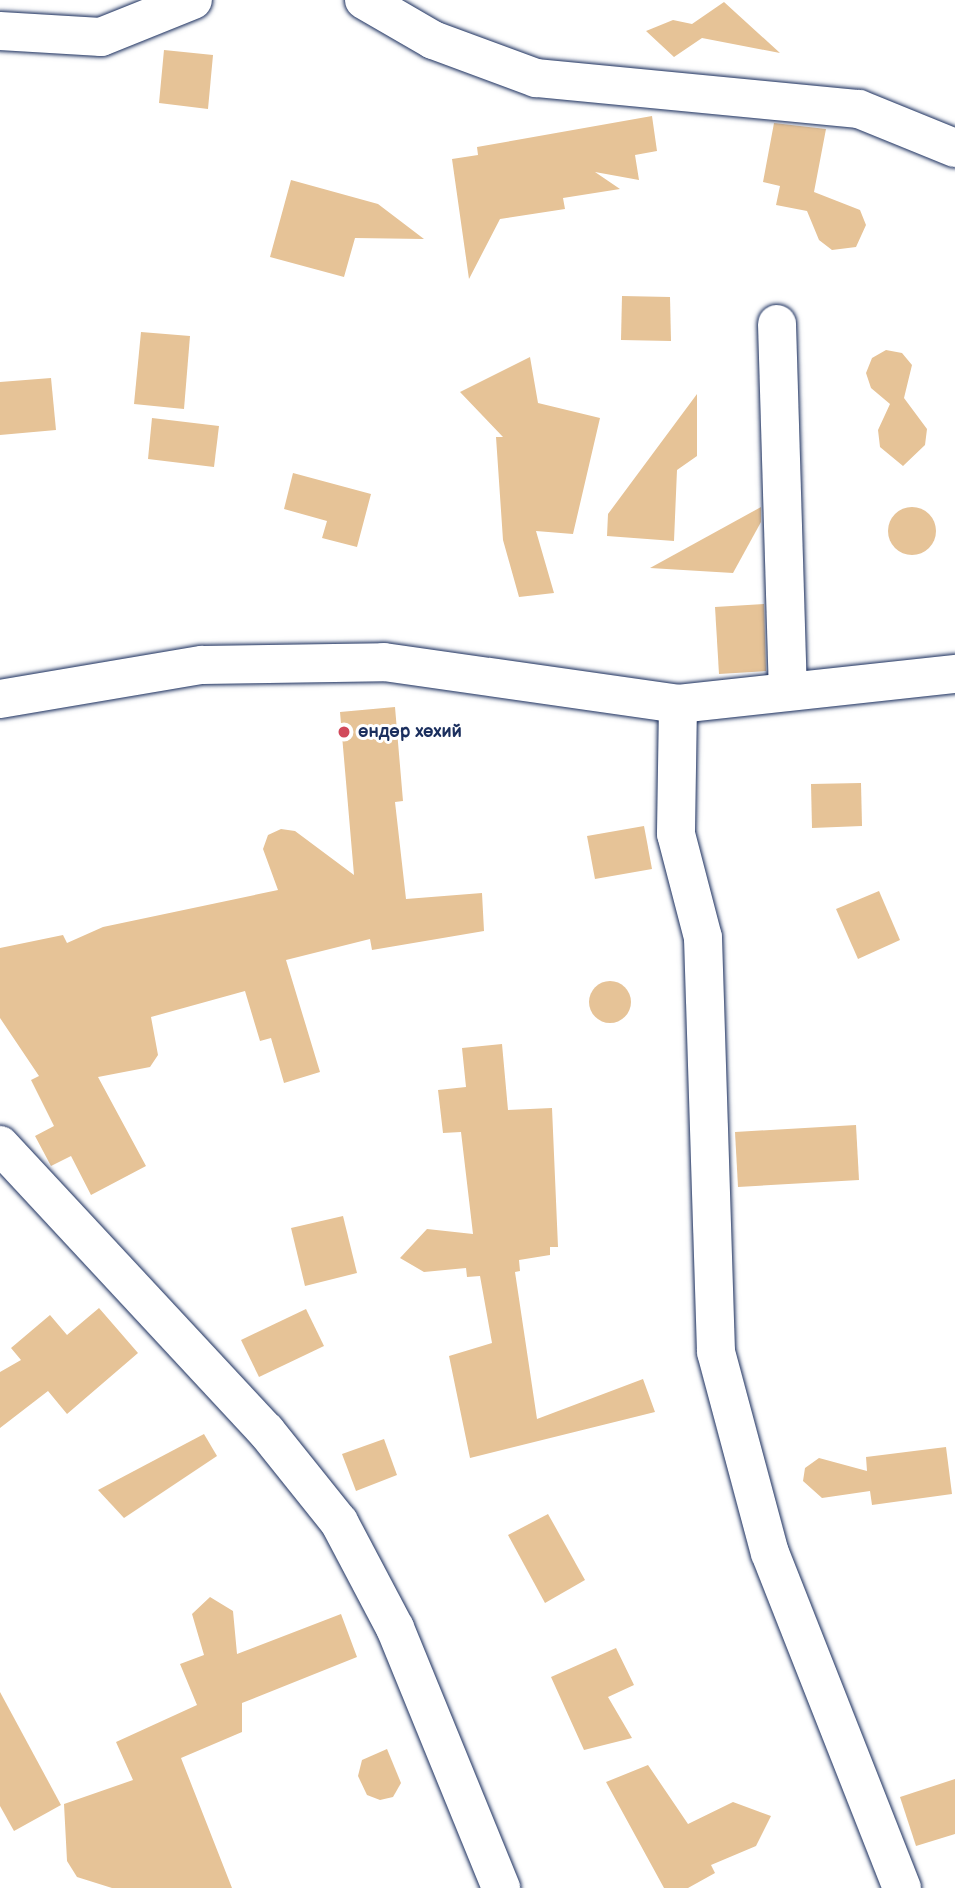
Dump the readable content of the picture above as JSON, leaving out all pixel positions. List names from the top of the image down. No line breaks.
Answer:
{"places":["өндөр хөхий"]}
